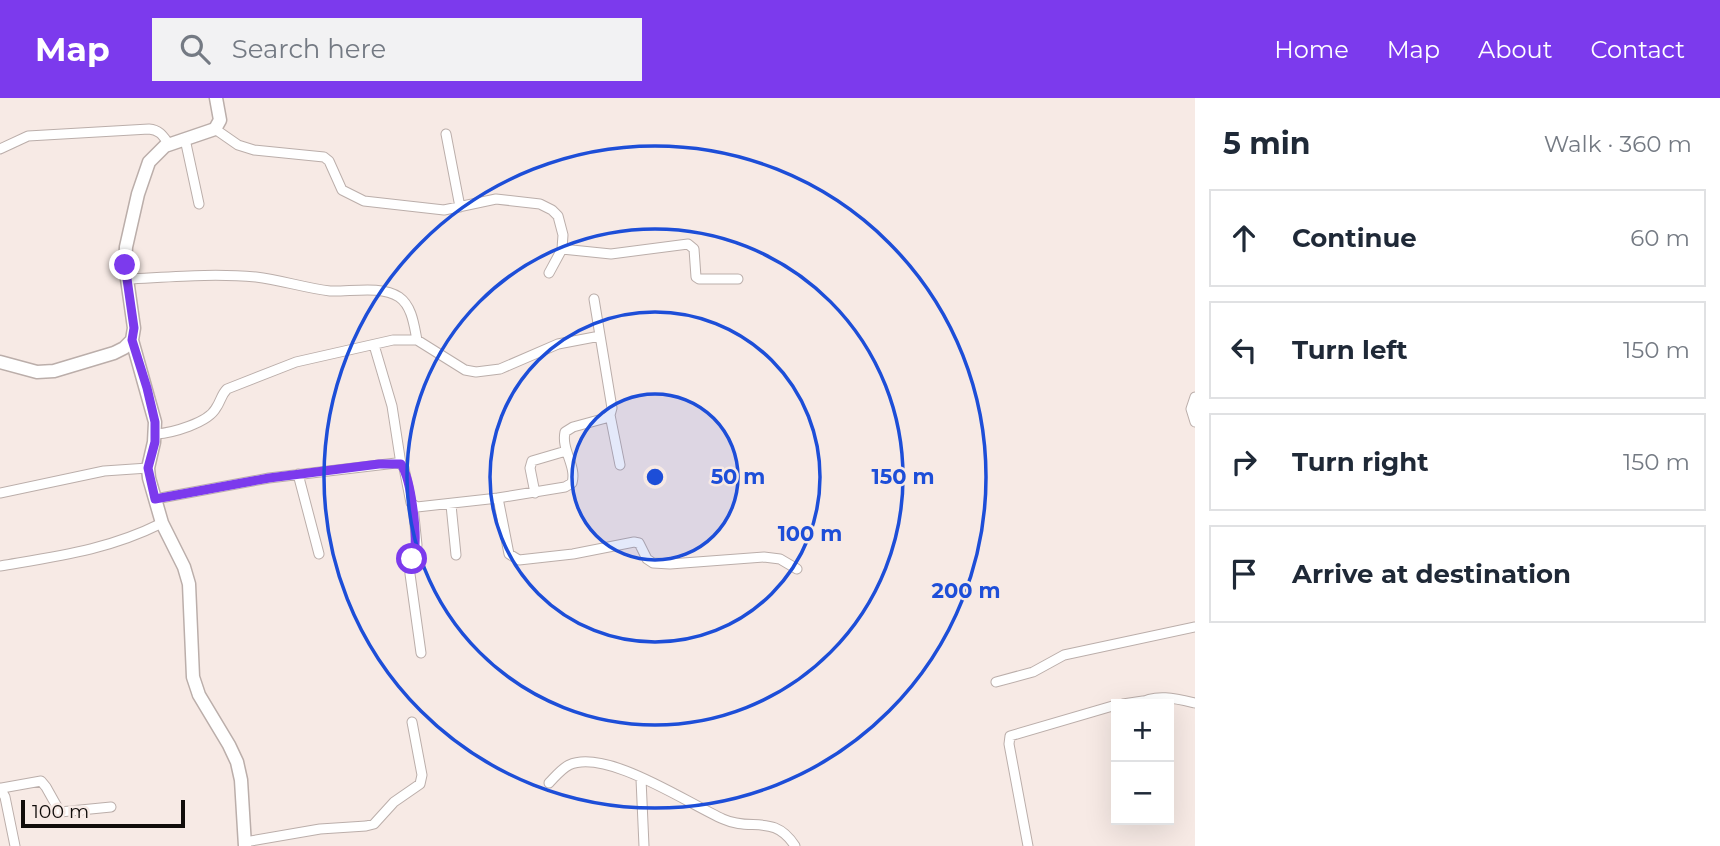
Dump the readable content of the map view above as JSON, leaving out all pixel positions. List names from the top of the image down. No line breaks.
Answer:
{"scale_bar":"100 m","page":{"header":"Map","search":"Search here","nav":["Home","Map","About","Contact"],"heading":["5 min","Walk · 360 m"],"list":[["Continue","60 m"],["Turn left","150 m"],["Turn right","150 m"],"Arrive at destination"],"map_buttons":["+","−"],"scale":"100 m"},"rings":["50 m","150 m","100 m","200 m"]}
